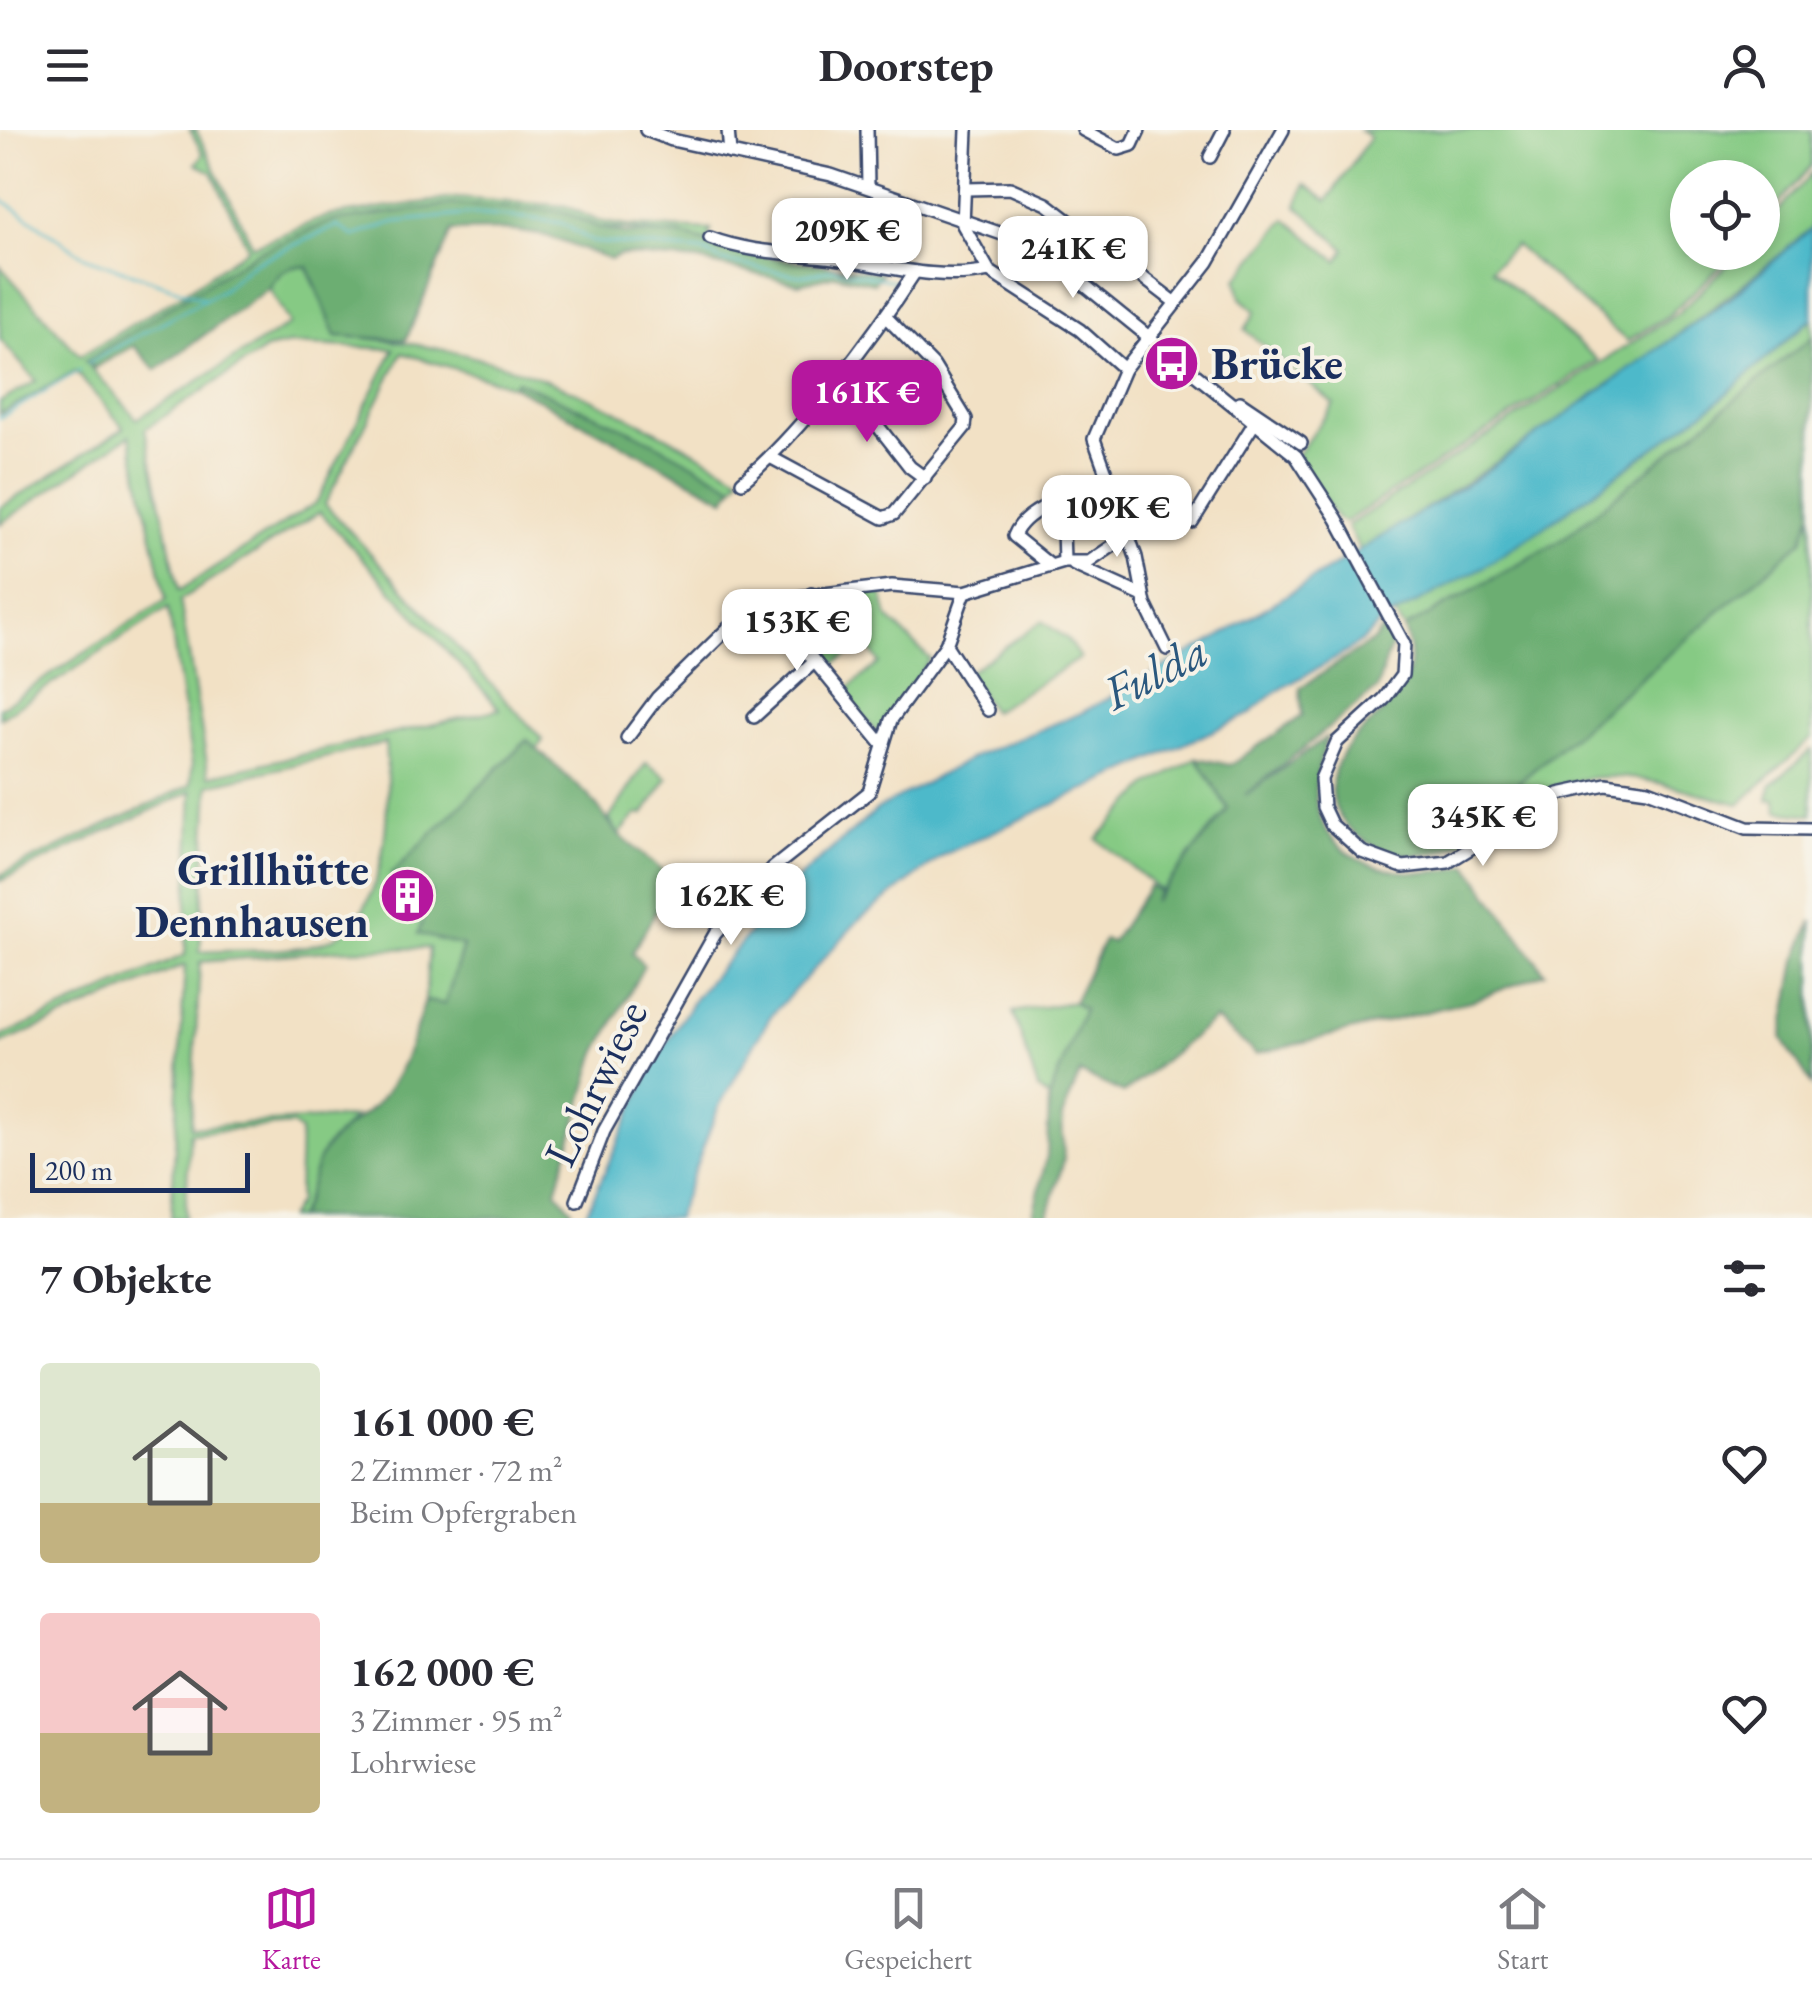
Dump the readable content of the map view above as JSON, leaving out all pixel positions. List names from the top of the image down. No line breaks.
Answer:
{"streets":{"street":["Lohrwiese"]},"water":["Fulda"],"places":{"bus stop":["Brücke"],"building":["Grillhütte Dennhausen"]},"scale_bar":"200 m","page":{"header":"Doorstep","price":["209K €","241K €","161K €","109K €","153K €","345K €","162K €"],"scale":"200 m","heading":"7 Objekte","list":[{"name":"161 000 €","note":"2 Zimmer · 72 m² · Beim Opfergraben"},{"name":"162 000 €","note":"3 Zimmer · 95 m² · Lohrwiese"}],"tabs":["Karte","Gespeichert","Start"]}}
